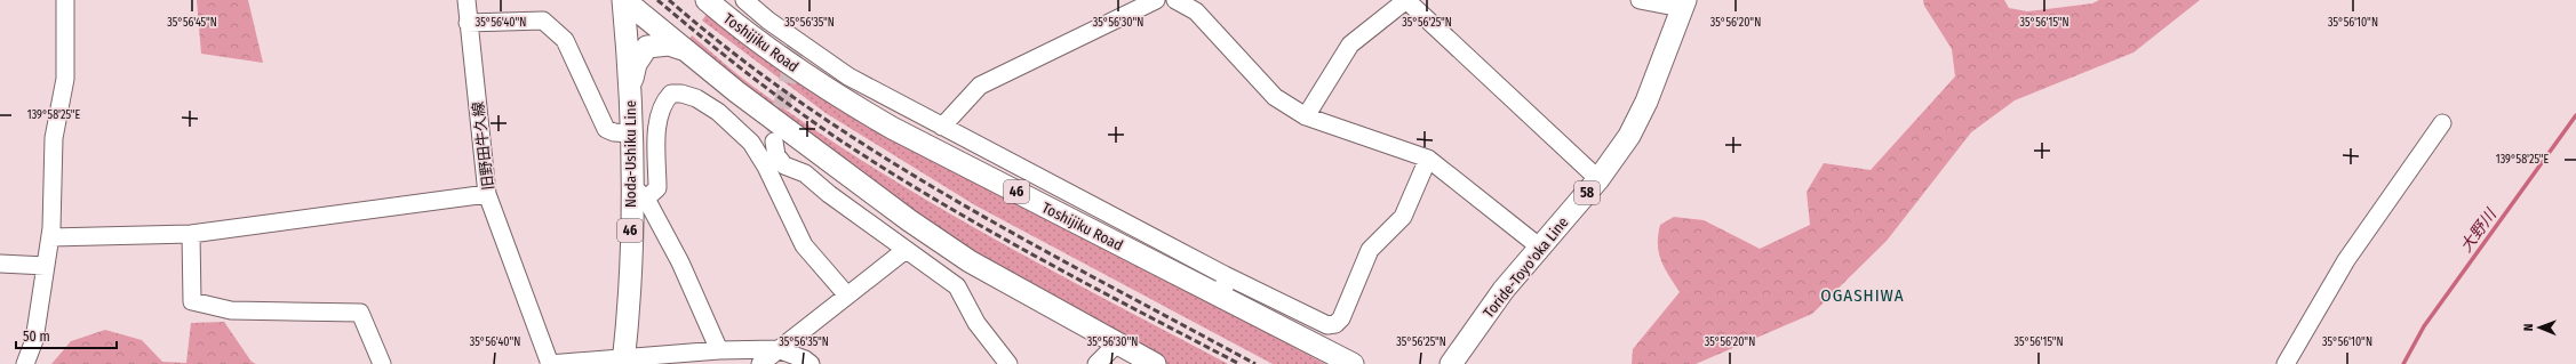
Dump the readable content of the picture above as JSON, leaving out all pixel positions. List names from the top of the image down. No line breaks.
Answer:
{"streets":{"main road":["Toshijiku Road","Noda-Ushiku Line","46","58","Toride-Toyo'oka Line"],"street":["旧野田牛久線"]},"crossings":[["Noda-Ushiku Line","46"]],"districts":["OGASHIWA"],"water":["大野川"],"scale_bar":"50 m","north":"left","coordinates":["35°56'45\"N","35°56'40\"N","35°56'35\"N","35°56'30\"N","35°56'25\"N","35°56'20\"N","35°56'15\"N","35°56'10\"N","139°58'25\"E"]}
